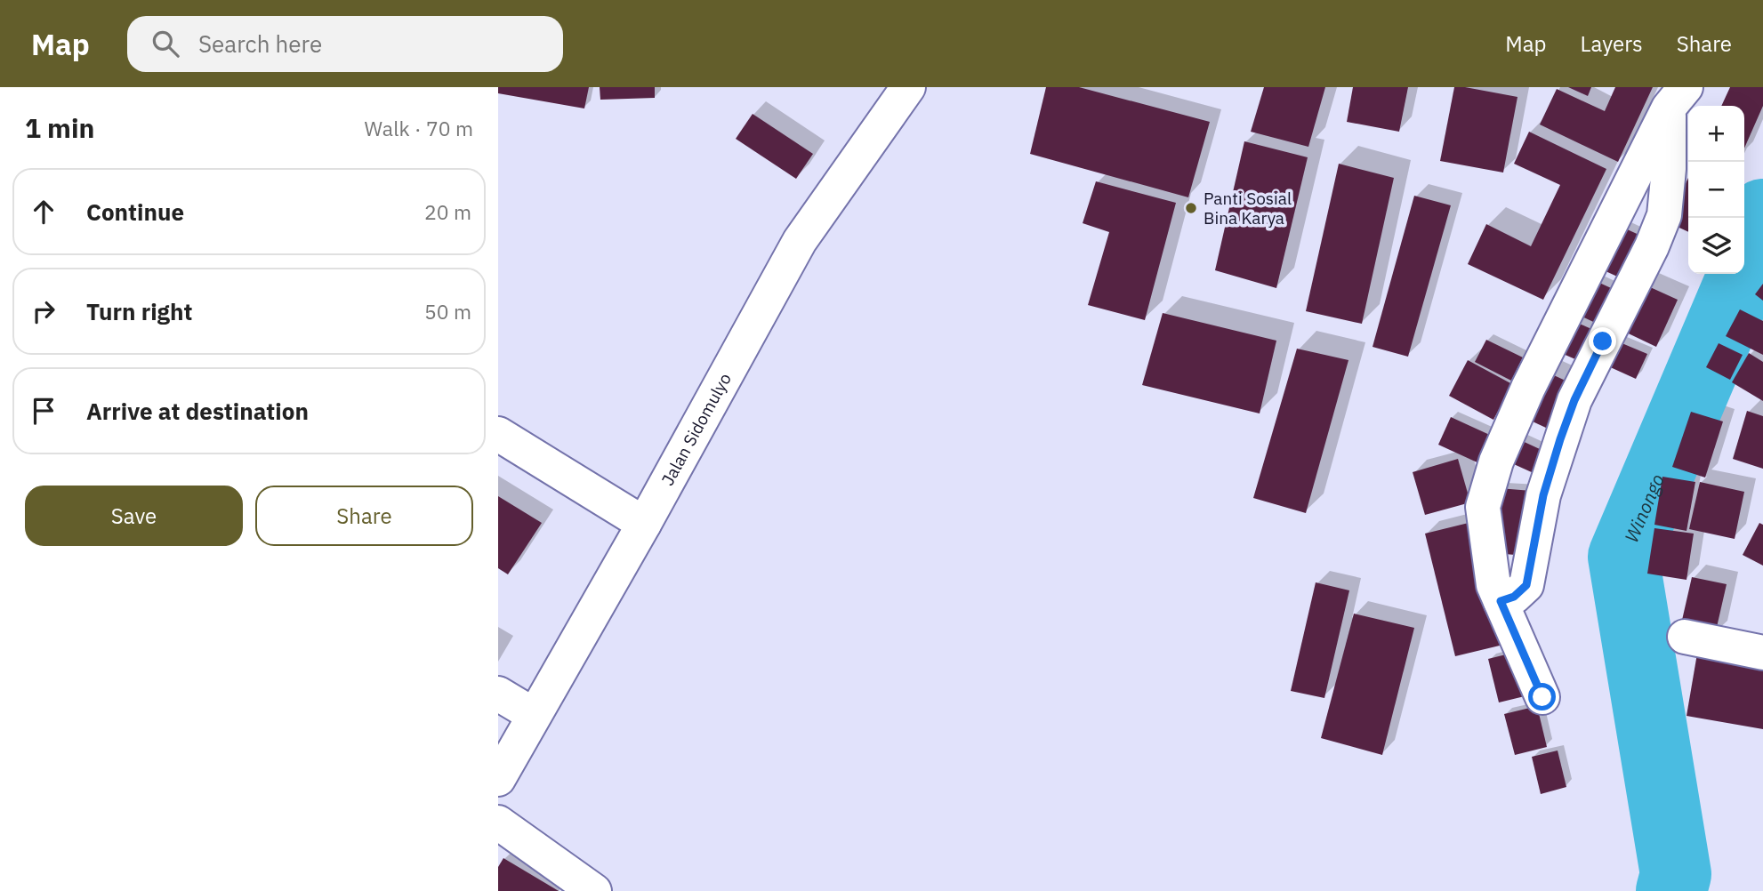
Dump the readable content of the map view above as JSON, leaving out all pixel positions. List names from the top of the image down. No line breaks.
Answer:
{"streets":{"street":["Jalan Sidomulyo"]},"water":["Winongo"],"places":["Panti Sosial Bina Karya"],"page":{"header":"Map","search":"Search here","nav":["Map","Layers","Share"],"heading":["1 min","Walk · 70 m"],"map_buttons":["+","−"],"list":[["Continue","20 m"],["Turn right","50 m"],"Arrive at destination"],"buttons":["Save","Share"]}}
